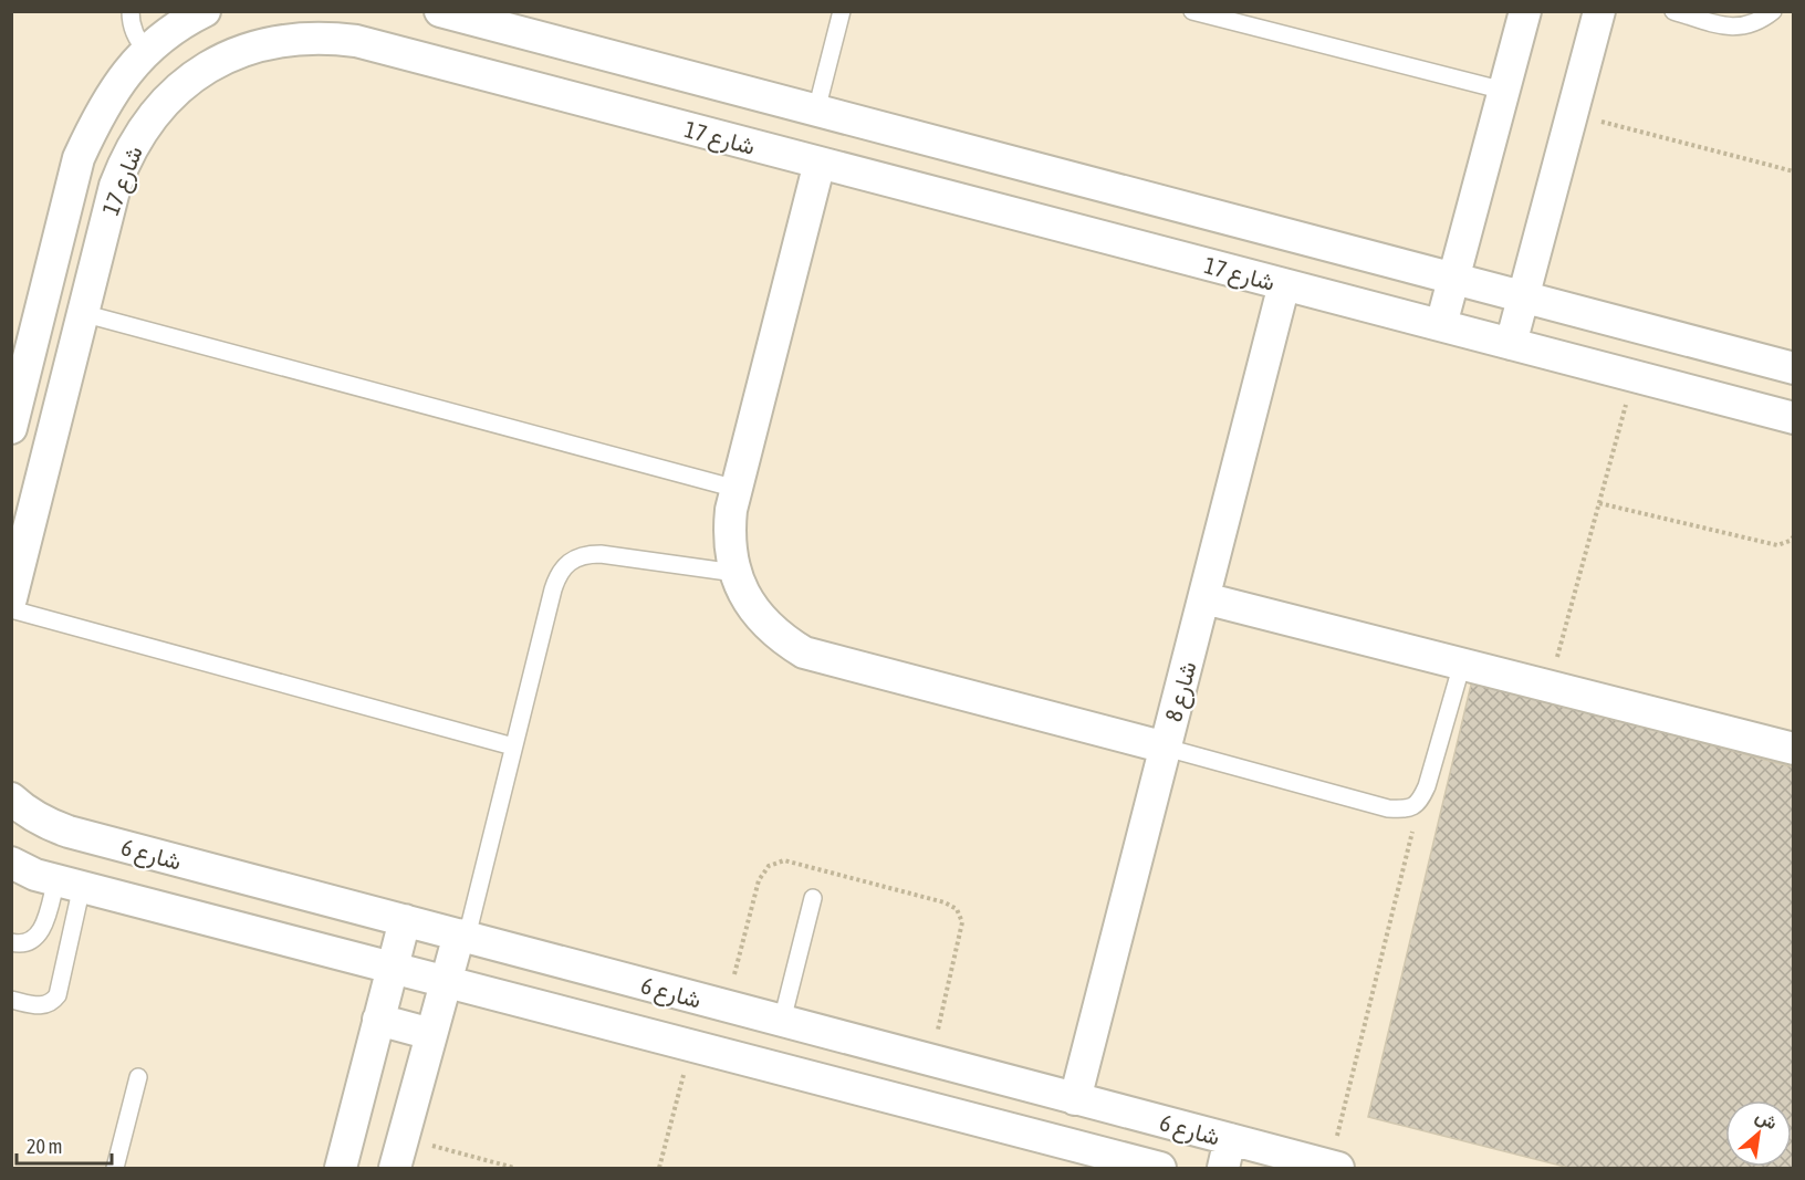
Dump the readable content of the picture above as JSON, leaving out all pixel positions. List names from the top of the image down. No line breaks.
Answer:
{"streets":{"street":["شارع 17","شارع 8","شارع 6"]},"crossings":[["شارع 17","شارع 8"],["شارع 8","شارع 6"]],"scale_bar":"20 m","north":"top right"}
